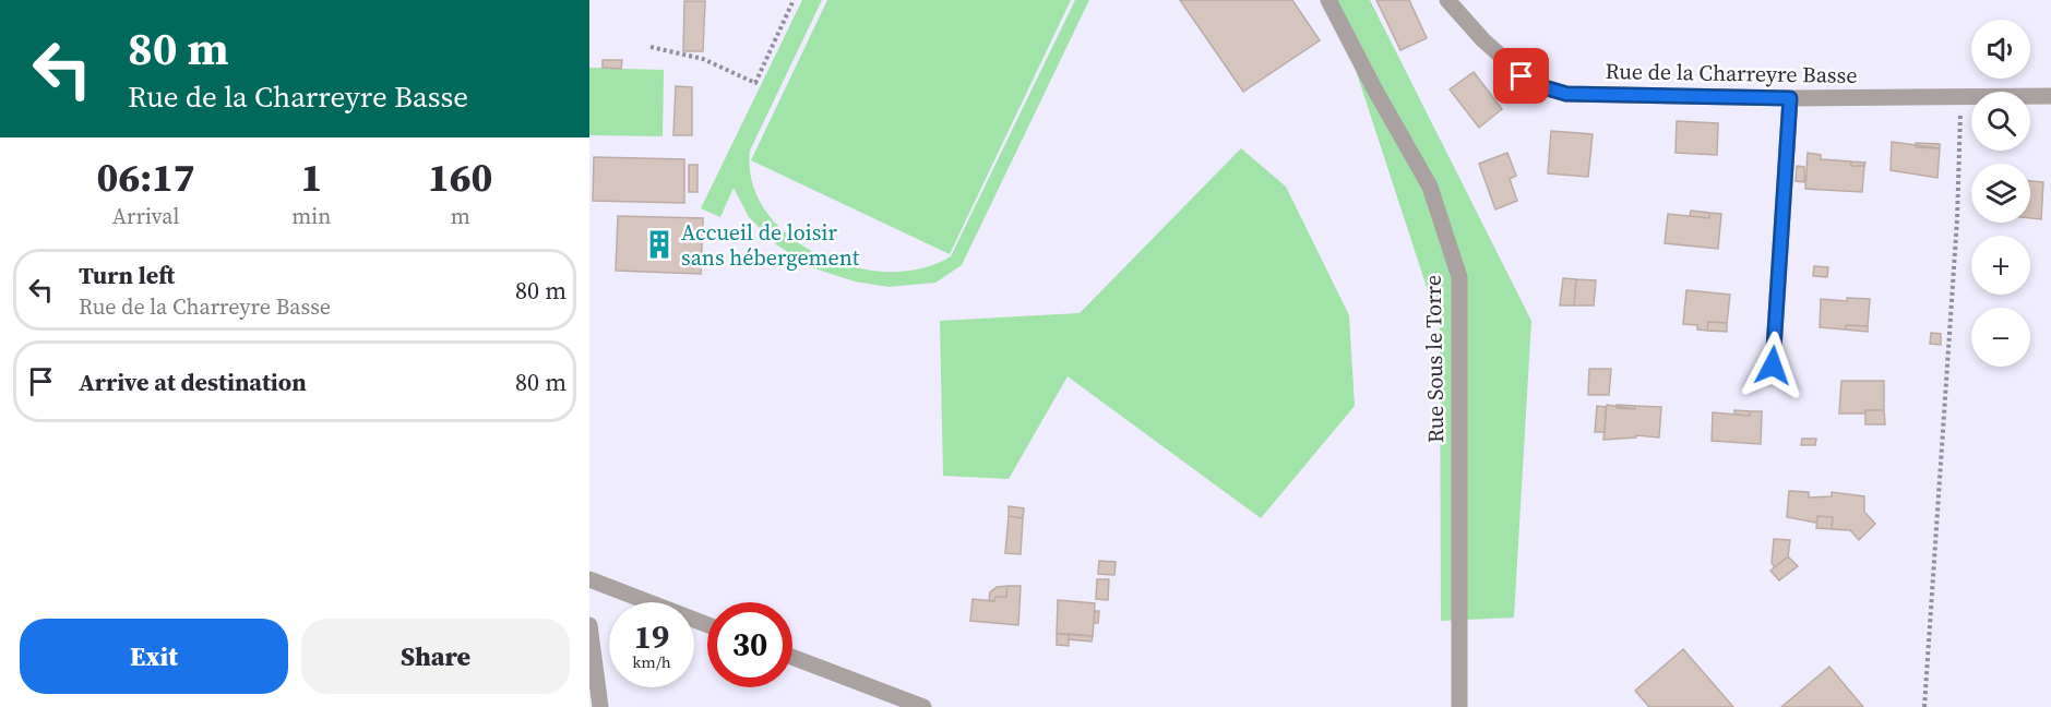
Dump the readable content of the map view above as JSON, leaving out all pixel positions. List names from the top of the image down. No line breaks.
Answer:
{"streets":{"street":["Rue de la Charreyre Basse","Rue Sous le Torre"]},"places":{"building":["Accueil de loisir sans hébergement"]},"page":{"turn":["80 m","Rue de la Charreyre Basse"],"map_buttons":["+","−"],"eta":["06:17","Arrival","1","min","160","m"],"list":[{"name":"Turn left","note":"Rue de la Charreyre Basse","value":"80 m"},{"name":"Arrive at destination","value":"80 m"}],"speed":"19 km/h","limit":"30","buttons":["Exit","Share"]}}
